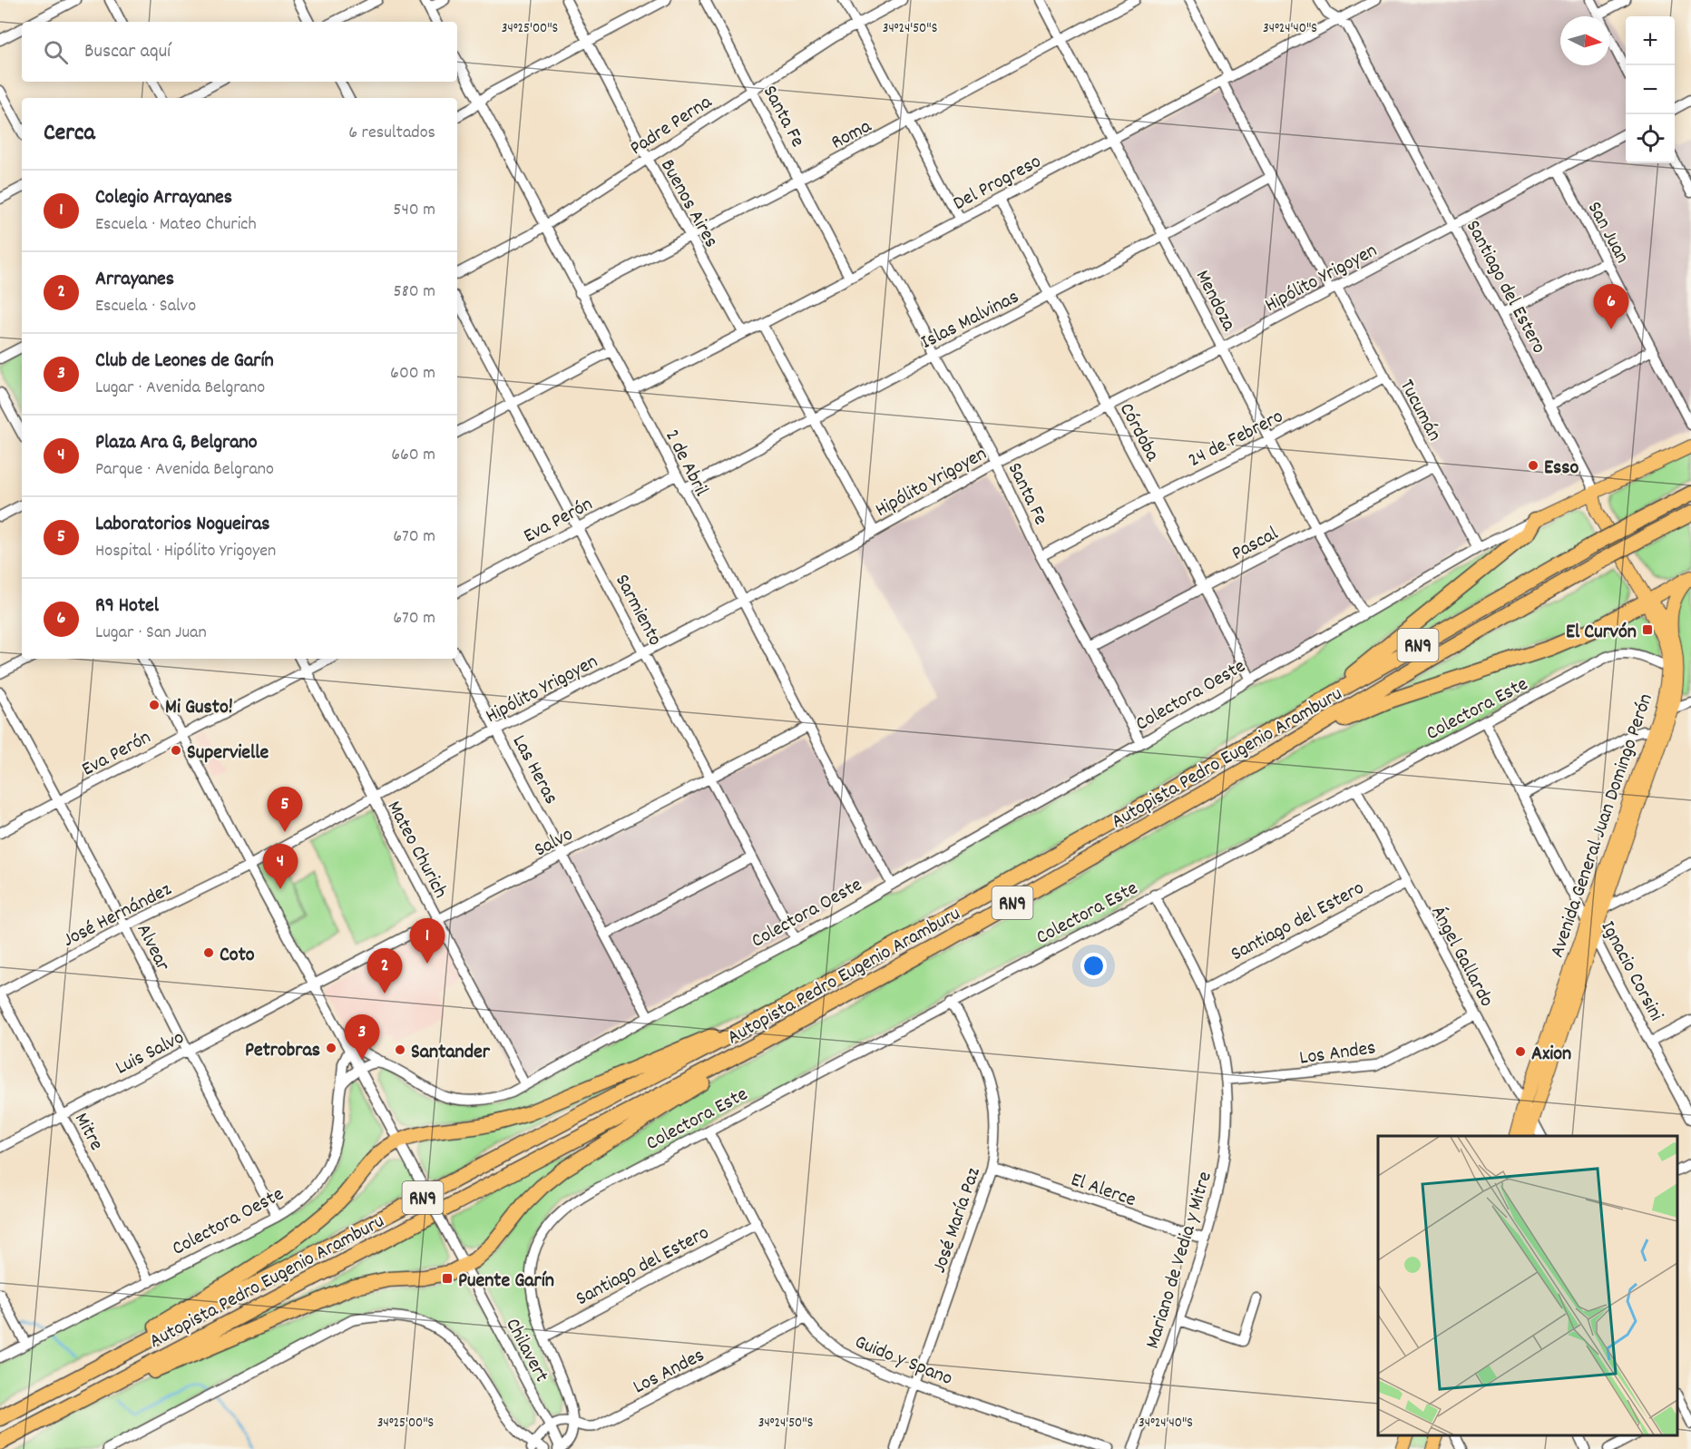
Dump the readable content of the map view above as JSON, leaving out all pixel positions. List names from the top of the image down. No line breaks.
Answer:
{"streets":{"highway":["RN9","Autopista Pedro Eugenio Aramburu"],"main road":["Santiago del Estero","Colectora Oeste","Avenida General Juan Domingo Perón"],"street":["Santa Fe","Padre Perna","Roma","Del Progreso","Buenos Aires","San Juan","Hipólito Yrigoyen","Mendoza","Islas Malvinas","Tucumán","Córdoba","24 de Febrero","2 de Abril","Eva Perón","Pascal","Sarmiento","Colectora Este","Las Heras","Salvo","Mateo Churich","José Hernández","Alvear","Ángel Gallardo","Ignacio Corsini","Luis Salvo","Los Andes","Mitre","El Alerce","José María Paz","Mariano de Vedia y Mitre","Chilavert","Guido y Spano"]},"crossings":[["Santa Fe","Padre Perna"],["Santa Fe","Roma"],["Santa Fe","Del Progreso"],["Santa Fe","Hipólito Yrigoyen"],["Santa Fe","Islas Malvinas"],["Santa Fe","24 de Febrero"],["Santa Fe","Pascal"],["Santa Fe","Colectora Oeste"],["Padre Perna","Buenos Aires"],["Padre Perna","2 de Abril"],["Roma","Buenos Aires"],["Roma","Mendoza"],["Roma","2 de Abril"],["Del Progreso","Buenos Aires"],["Del Progreso","Santiago del Estero"],["Del Progreso","Mendoza"],["Del Progreso","Tucumán"],["Del Progreso","Córdoba"],["Del Progreso","2 de Abril"],["San Juan","Hipólito Yrigoyen"],["Hipólito Yrigoyen","Santiago del Estero"],["Hipólito Yrigoyen","Mendoza"],["Hipólito Yrigoyen","Tucumán"],["Hipólito Yrigoyen","Córdoba"],["Hipólito Yrigoyen","2 de Abril"],["Hipólito Yrigoyen","Sarmiento"],["Hipólito Yrigoyen","Las Heras"],["Hipólito Yrigoyen","Mateo Churich"],["Hipólito Yrigoyen","José Hernández"],["Santiago del Estero","Colectora Oeste"],["Santiago del Estero","Colectora Este"],["Santiago del Estero","Avenida General Juan Domingo Perón"],["Santiago del Estero","Ángel Gallardo"],["Santiago del Estero","Mariano de Vedia y Mitre"],["Santiago del Estero","Guido y Spano"],["Mendoza","Islas Malvinas"],["Mendoza","24 de Febrero"],["Mendoza","Pascal"],["Mendoza","Colectora Oeste"],["Islas Malvinas","Tucumán"],["Islas Malvinas","Córdoba"],["Islas Malvinas","2 de Abril"],["Tucumán","24 de Febrero"],["Tucumán","Pascal"],["Tucumán","Colectora Oeste"],["Córdoba","24 de Febrero"],["Córdoba","Pascal"],["Córdoba","Colectora Oeste"],["2 de Abril","Eva Perón"],["2 de Abril","Colectora Oeste"],["2 de Abril","Salvo"],["Eva Perón","Sarmiento"],["Eva Perón","Mateo Churich"],["Eva Perón","Alvear"],["Sarmiento","Colectora Oeste"],["Sarmiento","Salvo"],["Colectora Oeste","Las Heras"],["Colectora Oeste","Mateo Churich"],["Colectora Oeste","Alvear"],["Colectora Oeste","Mitre"],["Colectora Este","Avenida General Juan Domingo Perón"],["Colectora Este","Ángel Gallardo"],["Colectora Este","Ignacio Corsini"],["Colectora Este","Los Andes"],["Colectora Este","José María Paz"],["Colectora Este","Mariano de Vedia y Mitre"],["Colectora Este","Guido y Spano"],["Las Heras","Salvo"],["Avenida General Juan Domingo Perón","Ángel Gallardo"],["Avenida General Juan Domingo Perón","Ignacio Corsini"],["Salvo","Mateo Churich"],["Salvo","Luis Salvo"],["José Hernández","Alvear"],["José Hernández","Mitre"],["Alvear","Luis Salvo"],["Ángel Gallardo","Los Andes"],["Luis Salvo","Mitre"],["Los Andes","Mariano de Vedia y Mitre"],["Los Andes","Chilavert"],["Los Andes","Guido y Spano"],["El Alerce","José María Paz"],["El Alerce","Mariano de Vedia y Mitre"],["José María Paz","Guido y Spano"]],"places":{"other":["Esso","Mi Gusto!","Supervielle","Coto","Petrobras","Santander","Axion"],"transit":["El Curvón","Puente Garín"]},"north":"right","page":{"map_buttons":["+","−"],"search":"Buscar aquí","heading":["Cerca","6 resultados"],"list":[{"mark":"1","name":"Colegio Arrayanes","note":"Escuela · Mateo Churich","value":"540 m"},{"mark":"2","name":"Arrayanes","note":"Escuela · Salvo","value":"580 m"},{"mark":"3","name":"Club de Leones de Garín","note":"Lugar · Avenida Belgrano","value":"600 m"},{"mark":"4","name":"Plaza Ara G, Belgrano","note":"Parque · Avenida Belgrano","value":"660 m"},{"mark":"5","name":"Laboratorios Nogueiras","note":"Hospital · Hipólito Yrigoyen","value":"670 m"},{"mark":"6","name":"R9 Hotel","note":"Lugar · San Juan","value":"670 m"}],"pins":["6","5","4","1","2","3"]},"coordinates":["34°25'00\"S","34°24'50\"S","34°24'40\"S"]}
